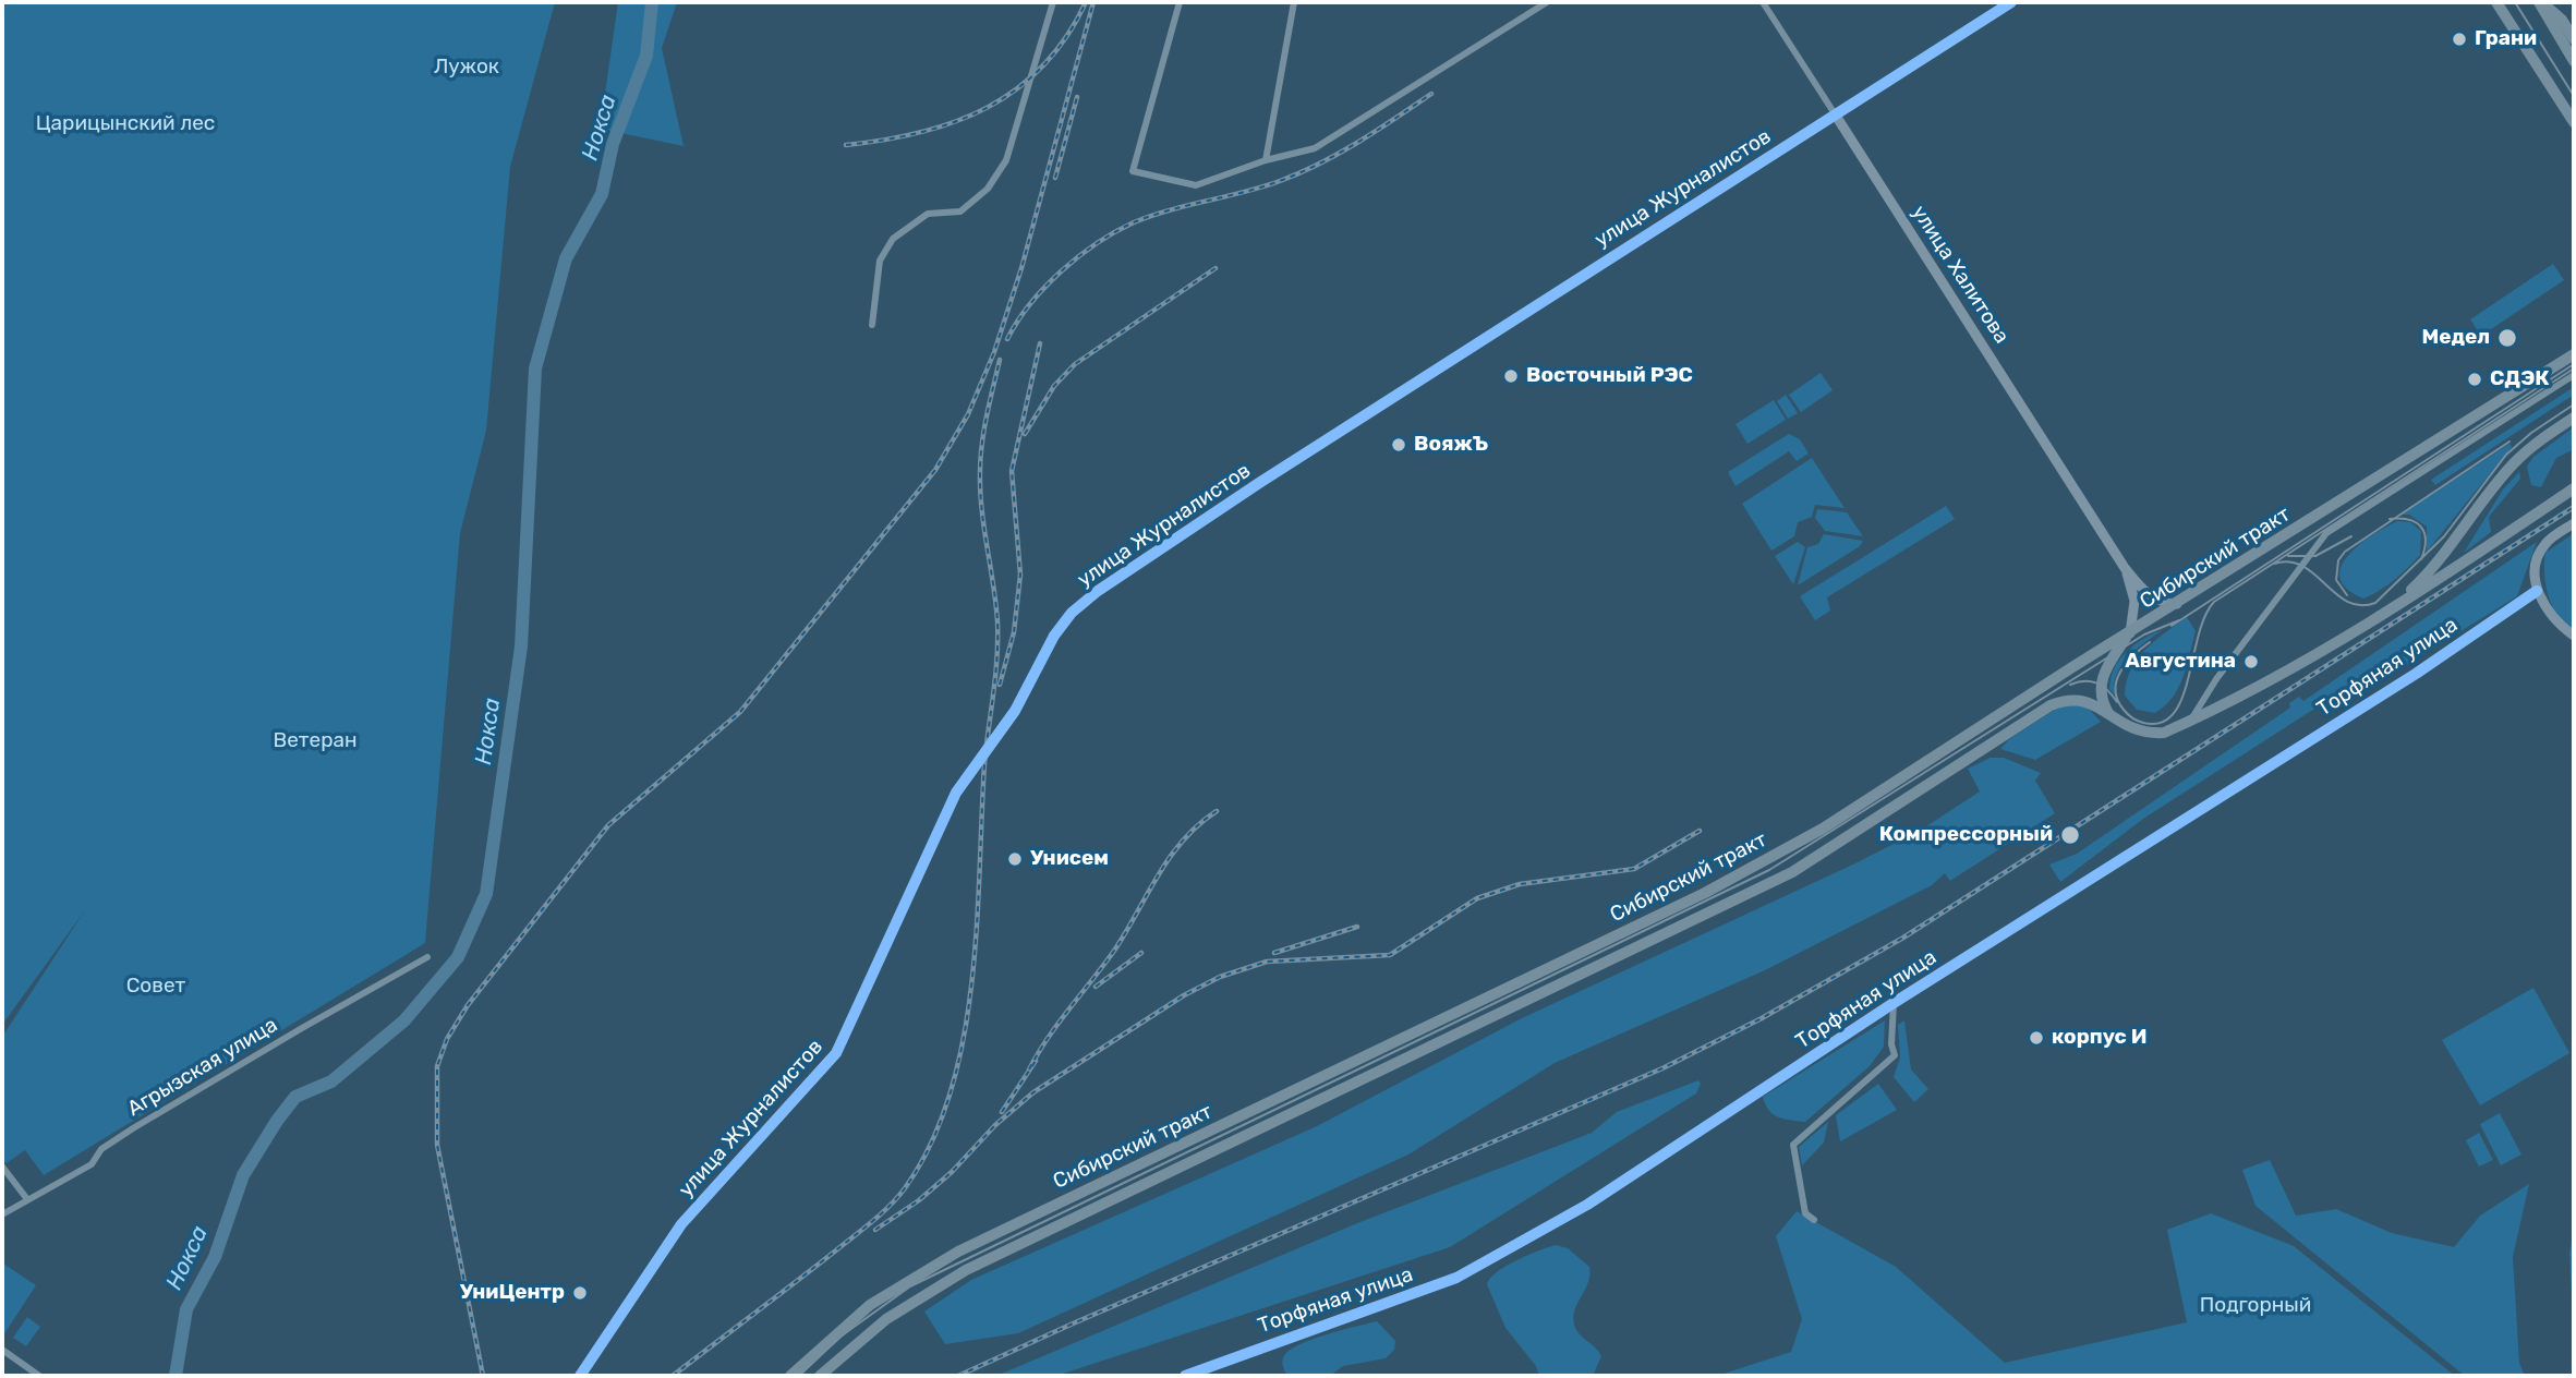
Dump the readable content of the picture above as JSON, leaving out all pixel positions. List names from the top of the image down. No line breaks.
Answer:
{"streets":{"main road":["Сибирский тракт"],"street":["улица Журналистов","улица Халитова","Торфяная улица","Агрызская улица"]},"crossings":[["улица Журналистов","улица Халитова"]],"water":["Нокса"],"parks":["Лужок","Царицынский лес","Ветеран","Совет","Подгорный"],"places":["Грани","Медел","Восточный РЭС","СДЭК","ВояжЪ","Августина","Компрессорный","Унисем","корпус И","УниЦентр"]}
